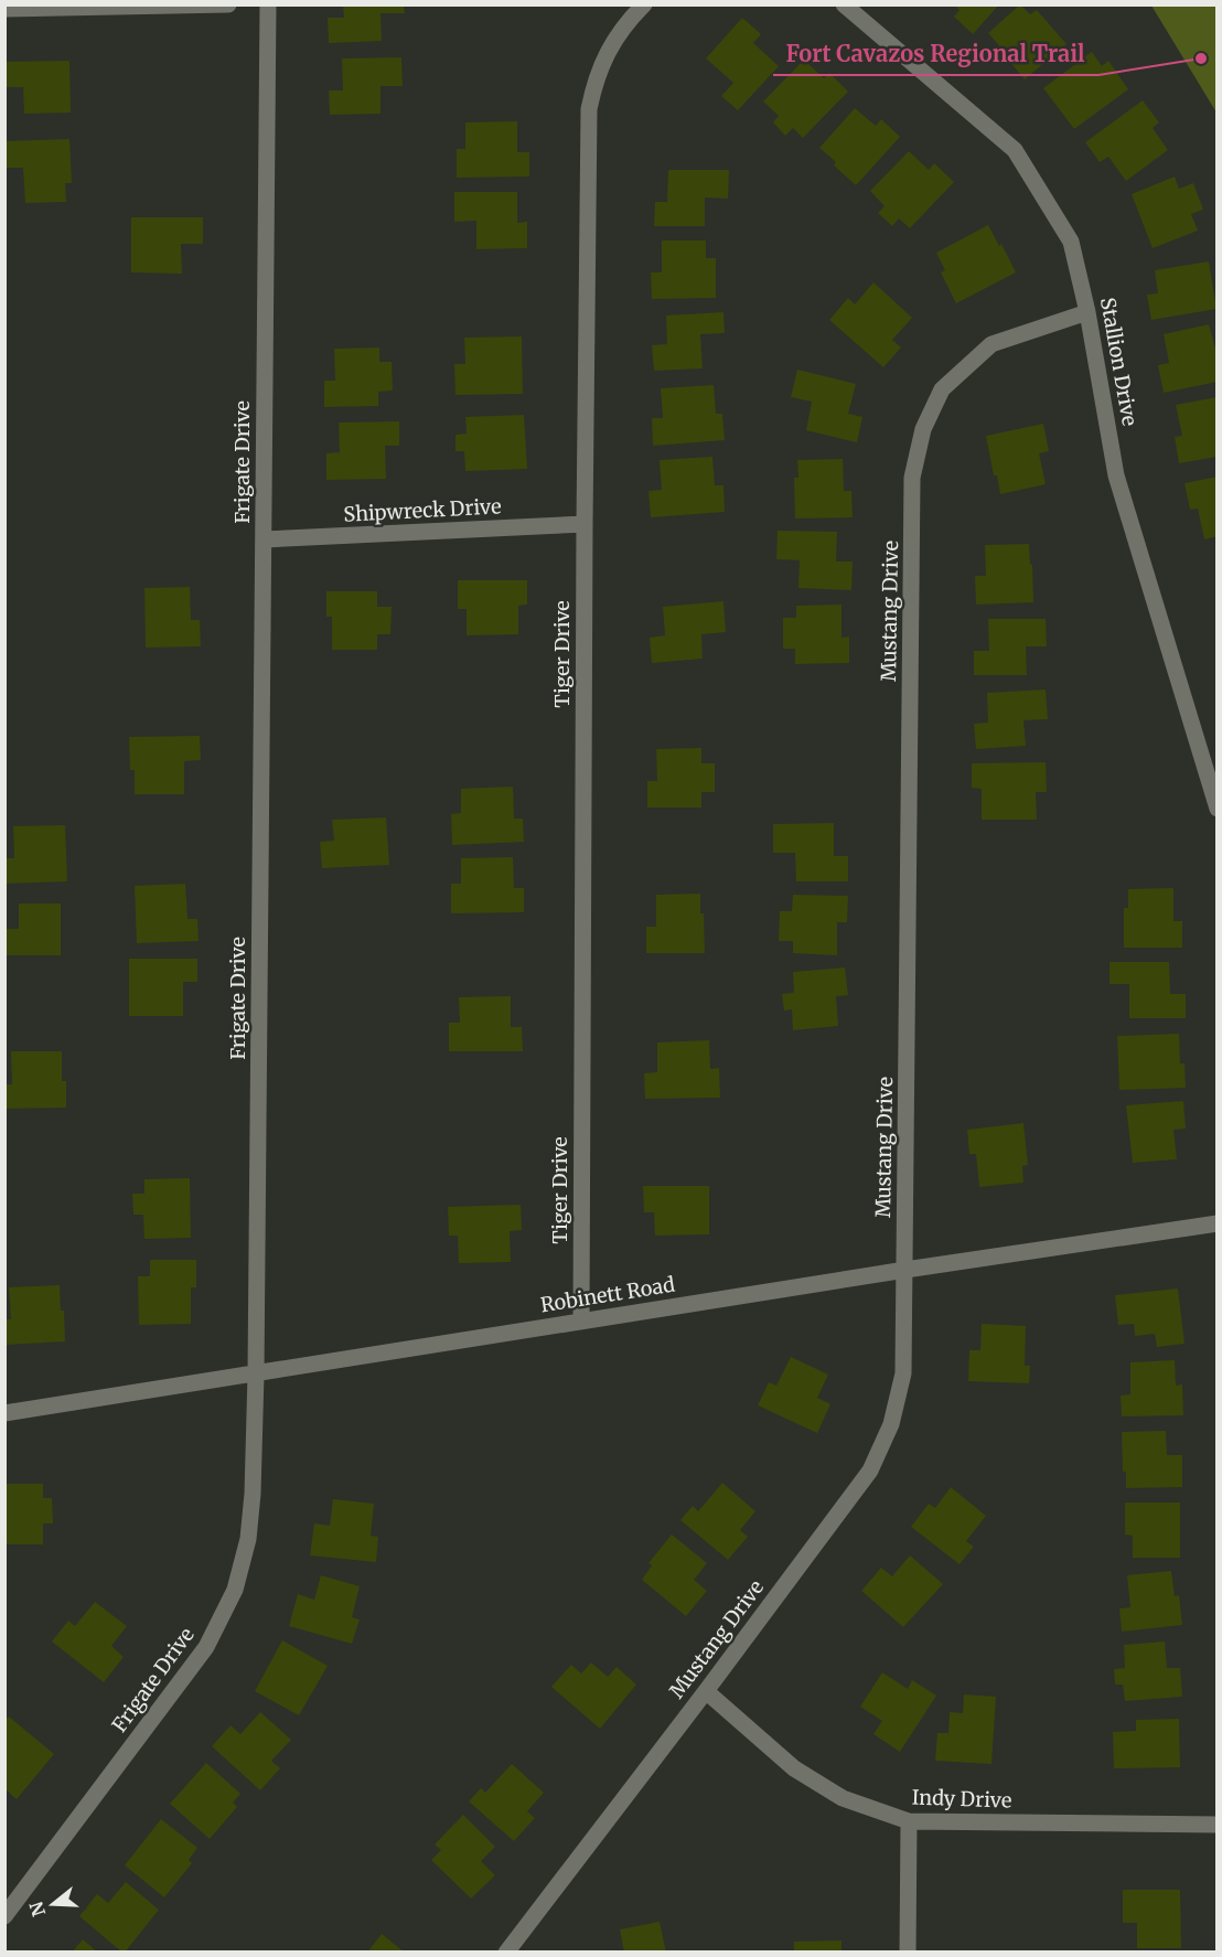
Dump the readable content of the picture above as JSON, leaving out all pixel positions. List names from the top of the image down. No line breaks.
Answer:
{"streets":{"street":["Stallion Drive","Frigate Drive","Shipwreck Drive","Mustang Drive","Tiger Drive","Robinett Road","Indy Drive"]},"crossings":[["Stallion Drive","Mustang Drive"],["Frigate Drive","Shipwreck Drive"],["Frigate Drive","Robinett Road"],["Shipwreck Drive","Tiger Drive"],["Mustang Drive","Robinett Road"],["Mustang Drive","Indy Drive"],["Tiger Drive","Robinett Road"]],"places":["Fort Cavazos Regional Trail"],"north":"left"}
